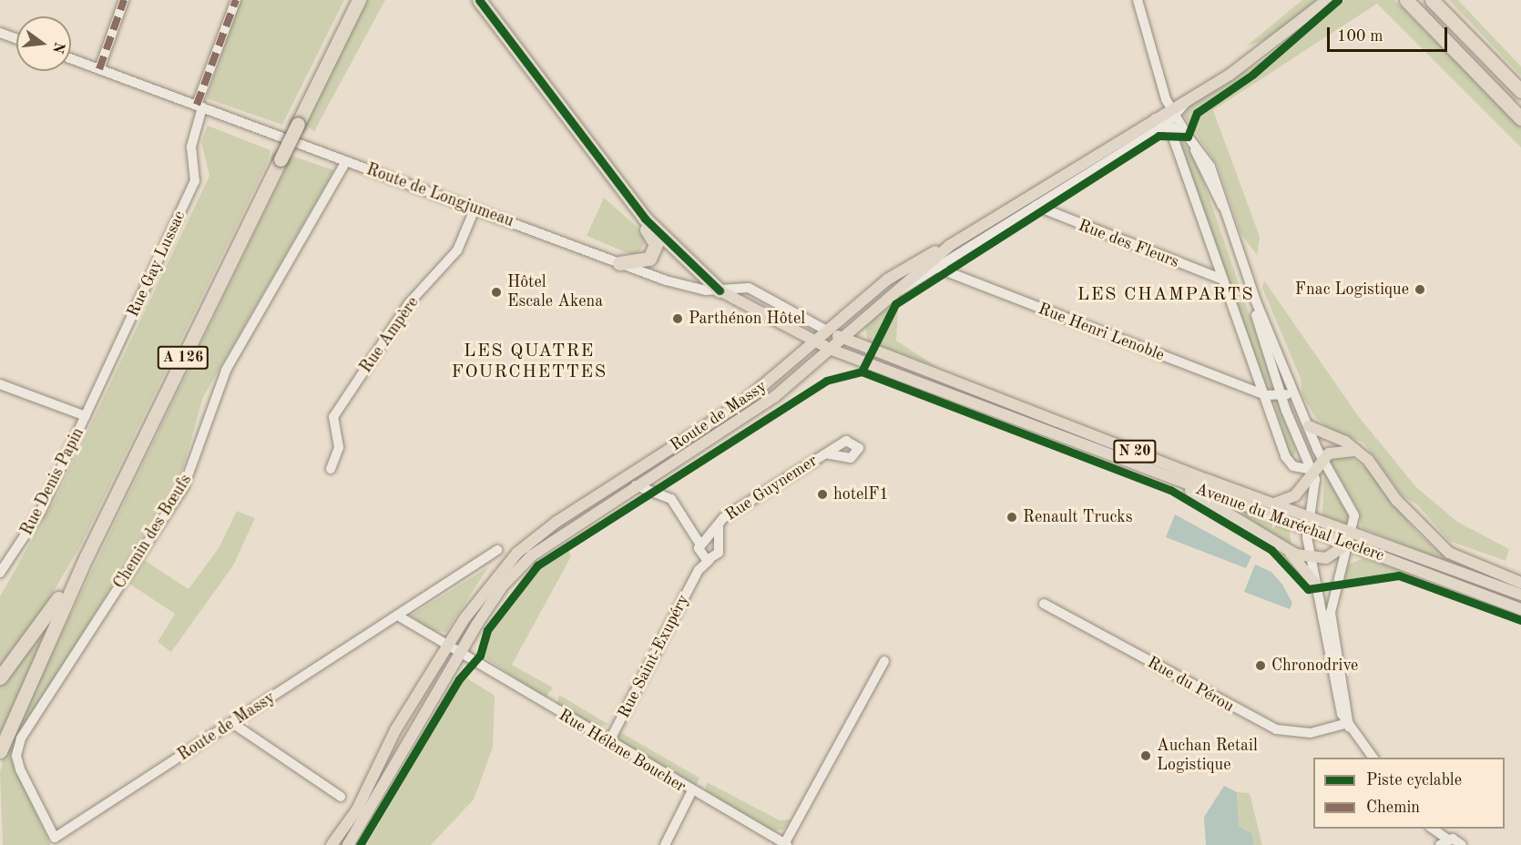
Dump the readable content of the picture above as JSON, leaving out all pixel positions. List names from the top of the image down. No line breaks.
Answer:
{"streets":{"highway":["A 126","N 20"],"main road":["Route de Longjumeau","Route de Massy","Avenue du Maréchal Leclerc"],"street":["Rue des Fleurs","Rue Gay Lussac","Rue Henri Lenoble","Rue Ampère","Rue Denis Papin","Rue Guynemer","Chemin des Bœufs","Rue Saint-Exupéry","Rue du Pérou","Rue Hélène Boucher"]},"crossings":[["Route de Longjumeau","Rue Gay Lussac"],["Route de Longjumeau","Rue Ampère"],["Route de Longjumeau","Route de Massy"],["Route de Longjumeau","N 20"],["Route de Longjumeau","Chemin des Bœufs"],["Rue des Fleurs","Route de Massy"],["Rue Gay Lussac","Rue Denis Papin"],["Rue Henri Lenoble","Route de Massy"],["Route de Massy","N 20"],["Route de Massy","Avenue du Maréchal Leclerc"],["Route de Massy","Chemin des Bœufs"],["Route de Massy","Rue Hélène Boucher"],["N 20","Avenue du Maréchal Leclerc"],["Rue Guynemer","Rue Saint-Exupéry"],["Rue Saint-Exupéry","Rue Hélène Boucher"]],"districts":["LES CHAMPARTS","LES QUATRE FOURCHETTES"],"places":["Fnac Logistique","Hôtel Escale Akena","Parthénon Hôtel","hotelF1","Renault Trucks","Chronodrive","Auchan Retail Logistique"],"legend":["Piste cyclable","Chemin"],"scale_bar":"100 m","north":"right"}
